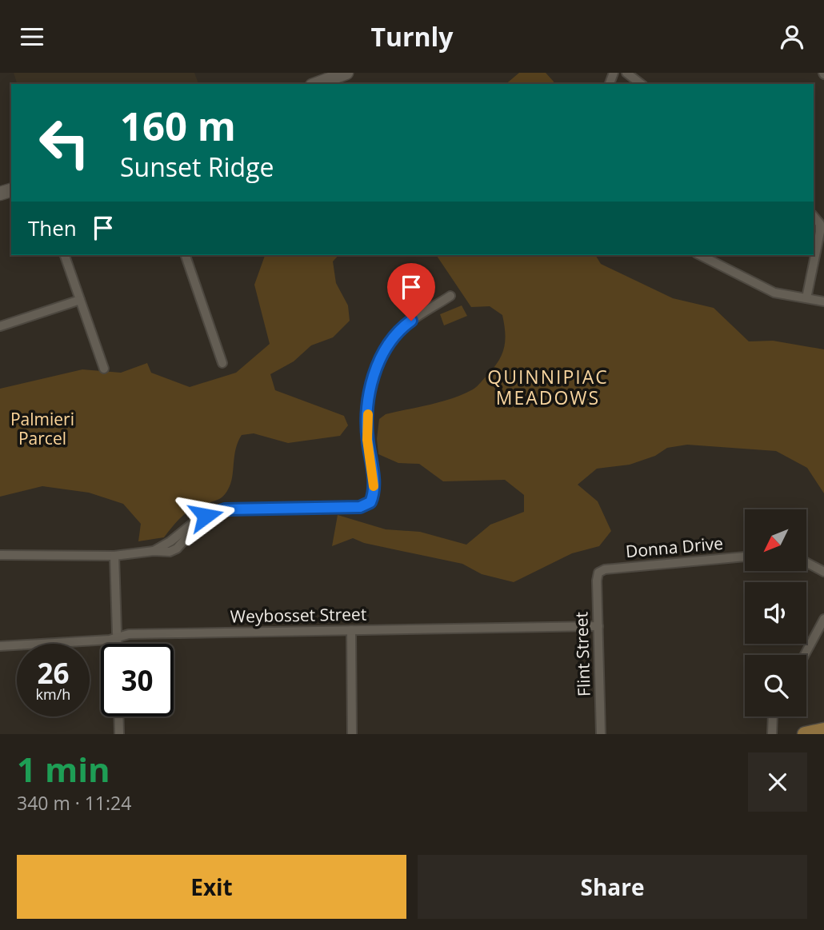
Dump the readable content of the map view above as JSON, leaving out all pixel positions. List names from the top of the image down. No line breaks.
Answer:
{"streets":{"street":["Donna Drive","Weybosset Street","Flint Street"]},"crossings":[["Donna Drive","Flint Street"],["Weybosset Street","Flint Street"]],"districts":["QUINNIPIAC MEADOWS"],"parks":["Palmieri Parcel"],"north":"bottom left","page":{"header":"Turnly","turn":["160 m","Sunset Ridge"],"then":"Then","speed":"26 km/h","limit":"30","heading":["1 min","340 m · 11:24"],"buttons":["Exit","Share"]}}
